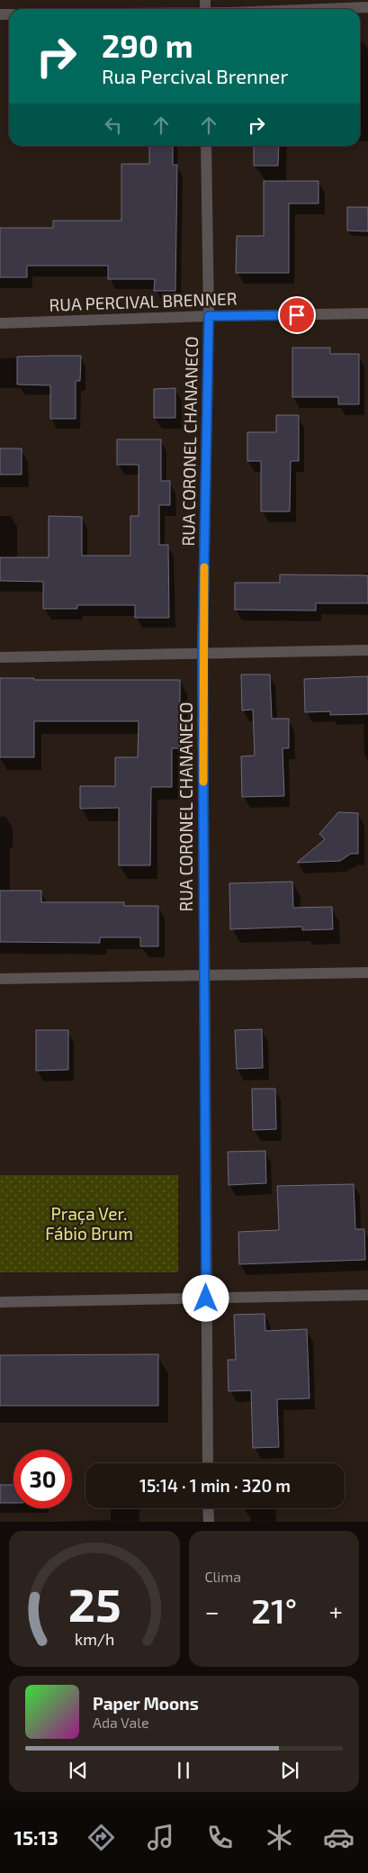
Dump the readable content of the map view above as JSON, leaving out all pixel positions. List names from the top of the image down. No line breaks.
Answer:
{"streets":{"street":["RUA PERCIVAL BRENNER","RUA CORONEL CHANANECO"]},"crossings":[["RUA PERCIVAL BRENNER","RUA CORONEL CHANANECO"]],"parks":["Praça Ver. Fábio Brum"],"page":{"turn":["290 m","Rua Percival Brenner"],"limit":"30","trip":"15:14 · 1 min · 320 m","tile":"Clima","heat":["−","21°","+"],"song":["Paper Moons","Ada Vale"],"tabs":"15:13","gauge":["25","km/h"]}}
